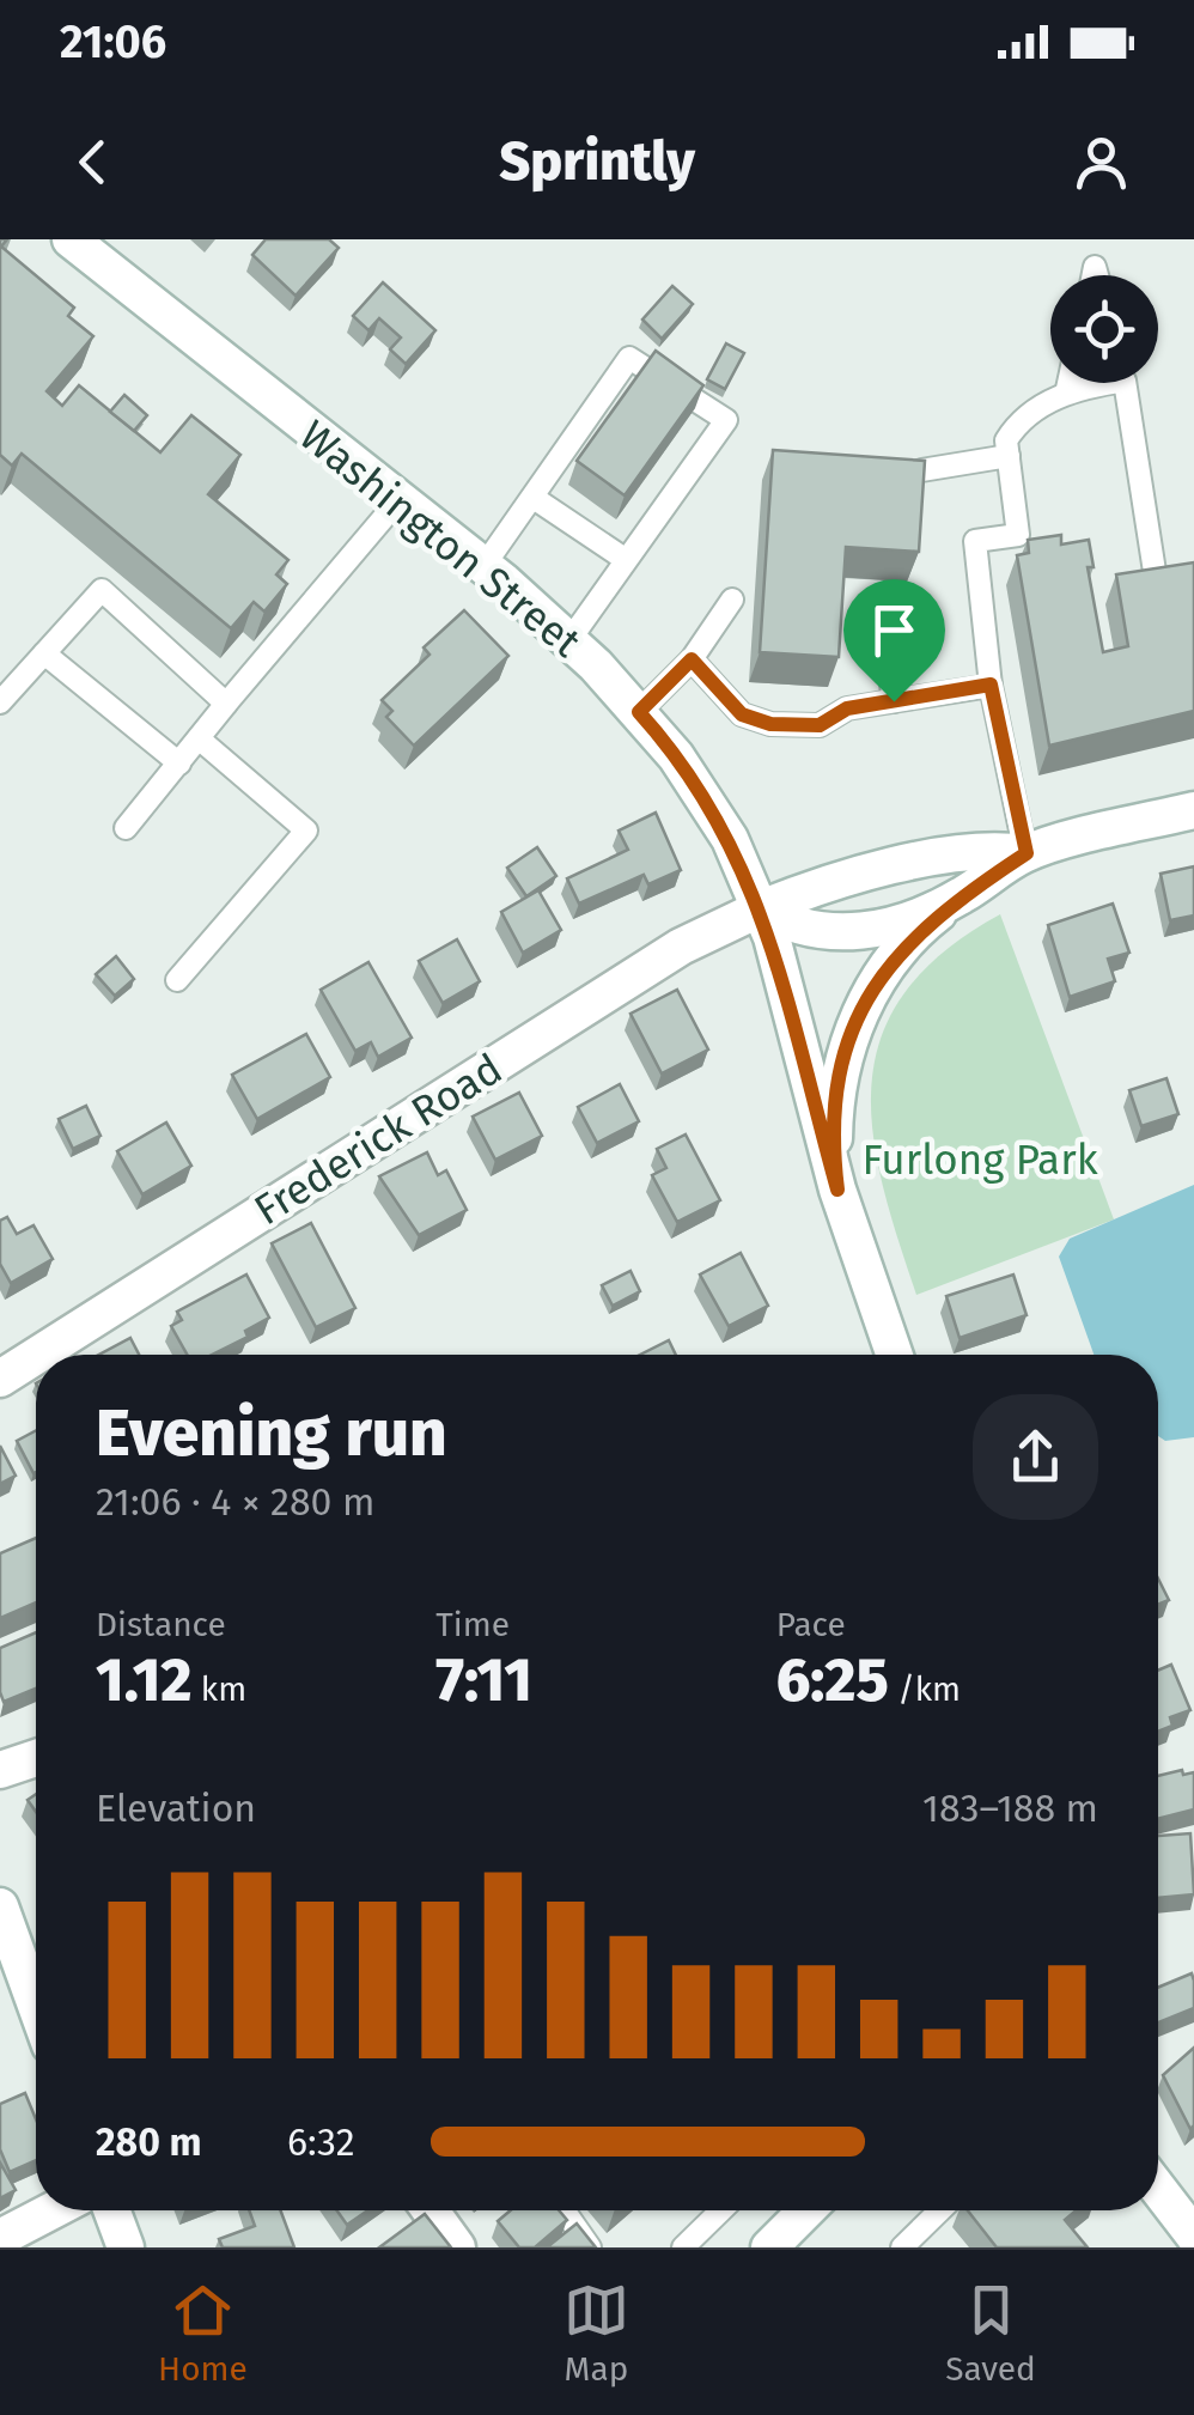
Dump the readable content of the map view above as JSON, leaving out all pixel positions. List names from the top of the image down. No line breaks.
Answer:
{"streets":{"main road":["Washington Street","Frederick Road"]},"crossings":[["Washington Street","Frederick Road"]],"parks":["Furlong Park"],"page":{"status":"21:06","header":"Sprintly","heading":["Evening run","21:06 · 4 × 280 m"],"stats":[["Distance","1.12 km"],["Time","7:11"],["Pace","6:25 /km"]],"chart":["Elevation","183–188 m"],"list":[{"name":"280 m","note":"6:32"}],"tabs":["Home","Map","Saved"]}}
